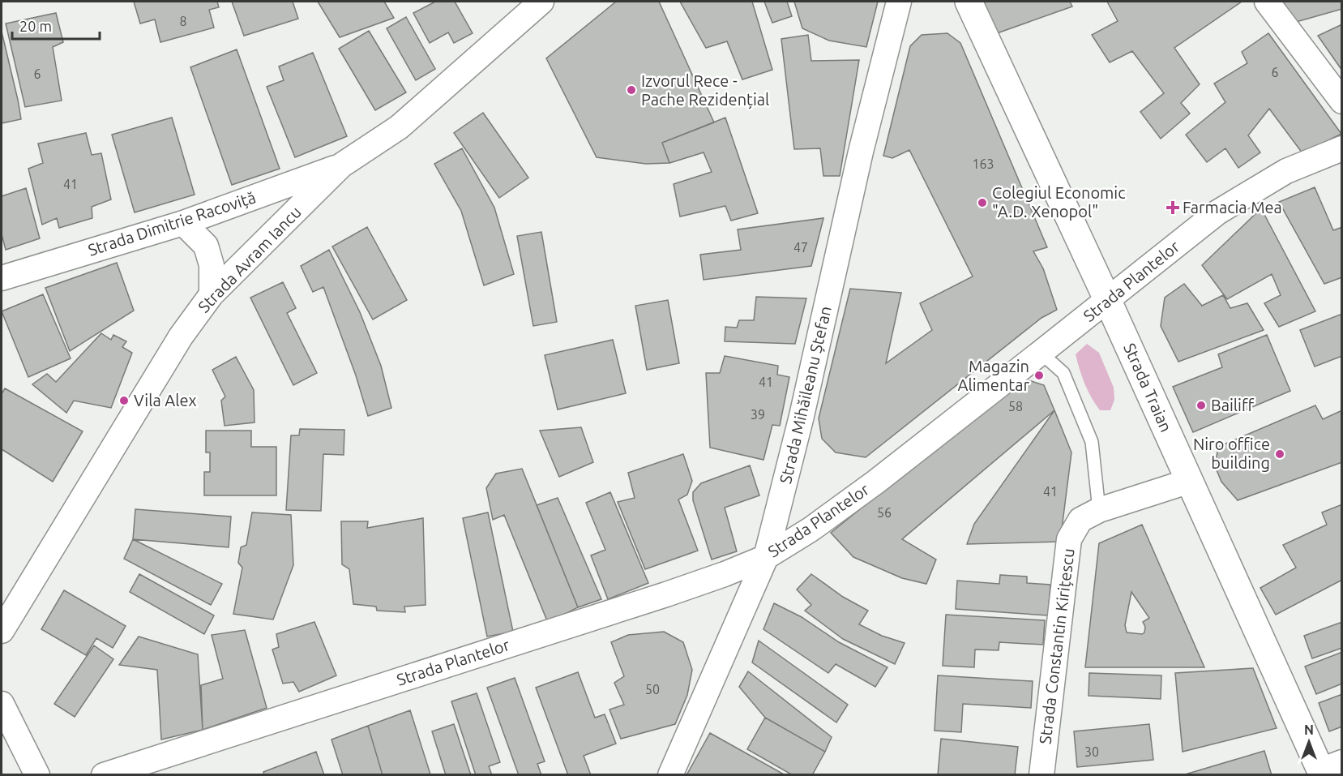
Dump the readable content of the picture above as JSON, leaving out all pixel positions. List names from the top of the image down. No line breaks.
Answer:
{"streets":{"street":["Strada Dimitrie Racoviță","Strada Avram Iancu","Strada Plantelor","Strada Traian","Strada Mihăileanu Ștefan","Strada Constantin Kirițescu"]},"crossings":[["Strada Dimitrie Racoviță","Strada Avram Iancu"],["Strada Plantelor","Strada Traian"],["Strada Plantelor","Strada Mihăileanu Ștefan"],["Strada Traian","Strada Constantin Kirițescu"]],"places":{"other":["Izvorul Rece - Pache Rezidențial","Colegiul Economic \"A.D. Xenopol\"","Magazin Alimentar","Vila Alex","Bailiff","Niro office building"],"health":["Farmacia Mea"]},"house_numbers":["8","6","6","163","41","47","41","58","39","41","56","50","30"],"scale_bar":"20 m","north":"top"}
